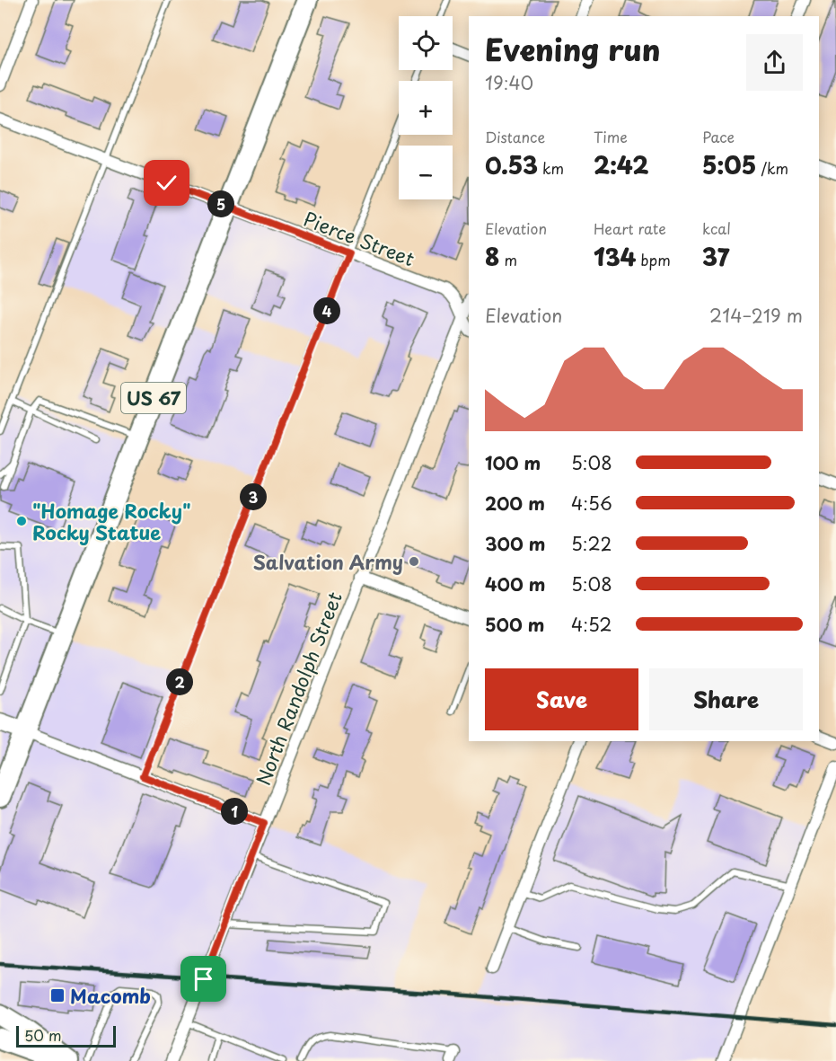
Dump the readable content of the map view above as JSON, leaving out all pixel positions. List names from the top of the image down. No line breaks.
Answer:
{"streets":{"highway":["US 67"],"street":["Pierce Street","North Randolph Street"]},"crossings":[["Pierce Street","US 67"],["Pierce Street","North Randolph Street"]],"places":{"other":["\"Homage Rocky\" Rocky Statue","Salvation Army"],"transit":["Macomb"]},"scale_bar":"50 m","page":{"map_buttons":["+","−"],"heading":["Evening run","19:40"],"stats":[["Distance","0.53 km"],["Time","2:42"],["Pace","5:05 /km"],["Elevation","8 m"],["Heart rate","134 bpm"],["kcal","37"]],"pins":["5","4","3","2","1"],"chart":["Elevation","214–219 m"],"list":[{"name":"100 m","note":"5:08"},{"name":"200 m","note":"4:56"},{"name":"300 m","note":"5:22"},{"name":"400 m","note":"5:08"},{"name":"500 m","note":"4:52"}],"buttons":["Save","Share"],"scale":"50 m"}}
